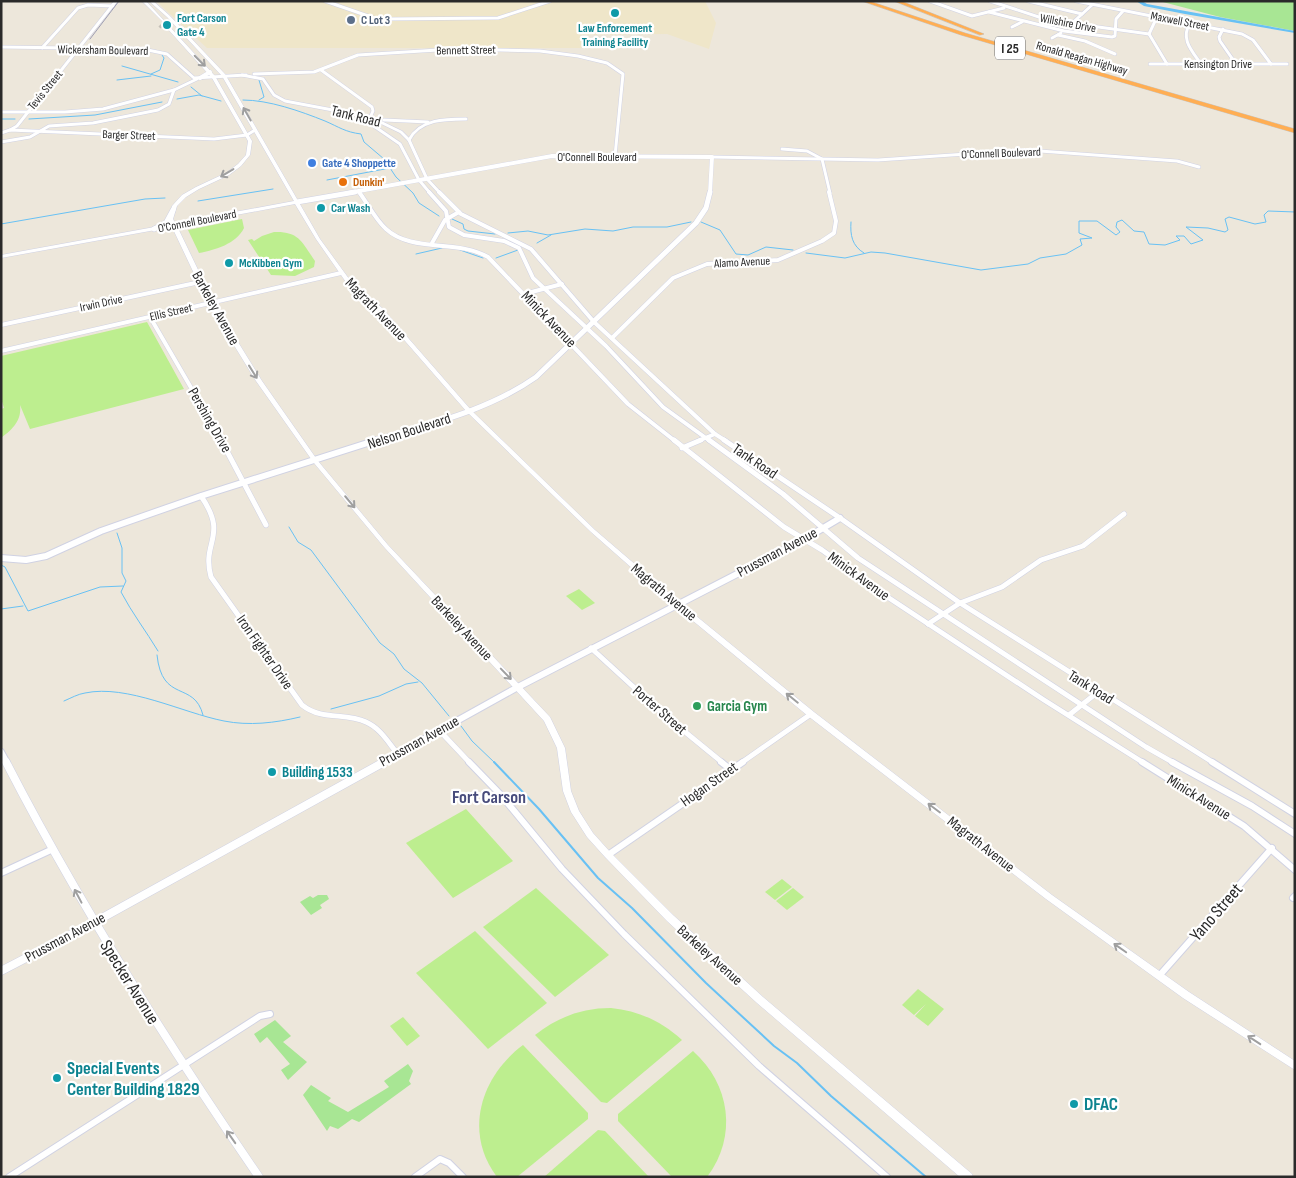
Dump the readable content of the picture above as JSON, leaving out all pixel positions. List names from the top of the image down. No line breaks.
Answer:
{"streets":{"highway":["I 25","Ronald Reagan Highway"],"main road":["O'Connell Boulevard","Barkeley Avenue","Magrath Avenue"],"street":["Maxwell Street","Willshire Drive","Wickersham Boulevard","Bennett Street","Kensington Drive","Tevis Street","Tank Road","Barger Street","Alamo Avenue","Irwin Drive","Ellis Street","Minick Avenue","Pershing Drive","Nelson Boulevard","Prussman Avenue","Iron Fighter Drive","Porter Street","Hogan Street","Yano Street","Specker Avenue"]},"crossings":[["Maxwell Street","Kensington Drive"],["Wickersham Boulevard","Tevis Street"],["Bennett Street","Tank Road"],["Bennett Street","O'Connell Boulevard"],["Tevis Street","Barger Street"],["Tank Road","O'Connell Boulevard"],["Tank Road","Alamo Avenue"],["Tank Road","Nelson Boulevard"],["Tank Road","Prussman Avenue"],["Barger Street","Magrath Avenue"],["O'Connell Boulevard","Alamo Avenue"],["O'Connell Boulevard","Barkeley Avenue"],["O'Connell Boulevard","Magrath Avenue"],["O'Connell Boulevard","Minick Avenue"],["O'Connell Boulevard","Nelson Boulevard"],["Irwin Drive","Barkeley Avenue"],["Barkeley Avenue","Ellis Street"],["Barkeley Avenue","Nelson Boulevard"],["Barkeley Avenue","Prussman Avenue"],["Barkeley Avenue","Hogan Street"],["Magrath Avenue","Ellis Street"],["Magrath Avenue","Nelson Boulevard"],["Magrath Avenue","Prussman Avenue"],["Magrath Avenue","Hogan Street"],["Magrath Avenue","Yano Street"],["Ellis Street","Pershing Drive"],["Minick Avenue","Nelson Boulevard"],["Minick Avenue","Prussman Avenue"],["Minick Avenue","Yano Street"],["Pershing Drive","Nelson Boulevard"],["Nelson Boulevard","Iron Fighter Drive"],["Prussman Avenue","Iron Fighter Drive"],["Prussman Avenue","Porter Street"],["Prussman Avenue","Specker Avenue"],["Porter Street","Hogan Street"]],"one_way":["Barkeley Avenue","Magrath Avenue","Specker Avenue"],"districts":["Fort Carson"],"places":["Law Enforcement Training Facility","C Lot 3","Fort Carson Gate 4","Gate 4 Shoppette","Dunkin'","Car Wash","McKibben Gym","Garcia Gym","Building 1533","Special Events Center Building 1829","DFAC"]}
